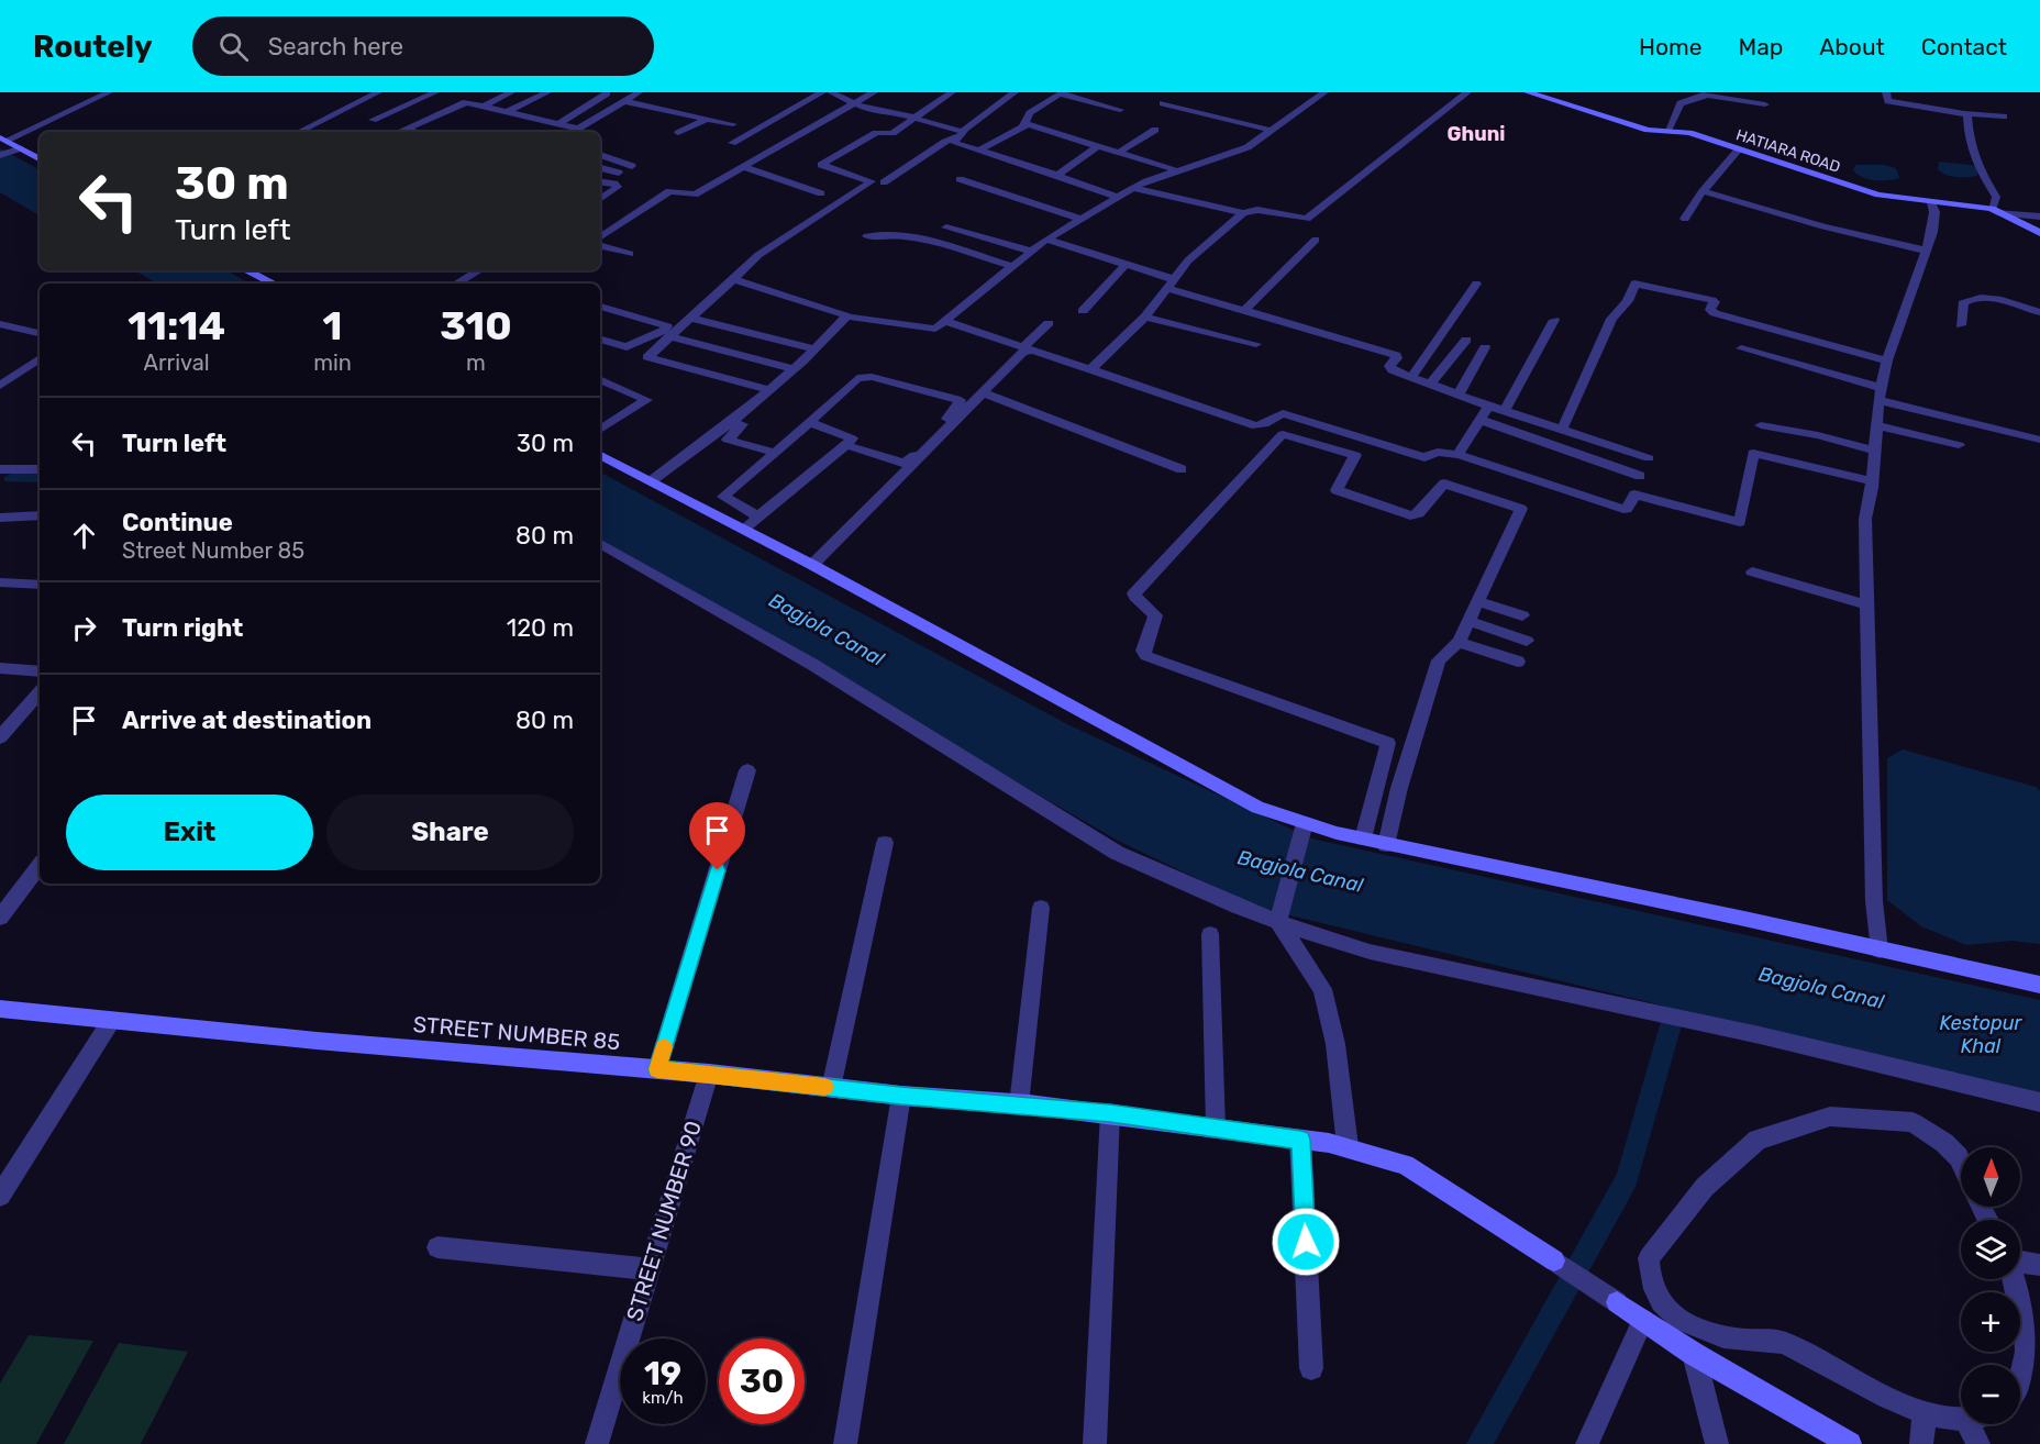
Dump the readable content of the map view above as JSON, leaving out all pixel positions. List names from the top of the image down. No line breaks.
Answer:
{"streets":{"street":["HATIARA ROAD","STREET NUMBER 85","STREET NUMBER 90"]},"crossings":[["STREET NUMBER 85","STREET NUMBER 90"]],"districts":["Ghuni"],"water":["Bagjola Canal","Kestopur Khal"],"north":"top","page":{"header":"Routely","search":"Search here","nav":["Home","Map","About","Contact"],"turn":["30 m","Turn left"],"eta":["11:14","Arrival","1","min","310","m"],"list":[{"name":"Turn left","value":"30 m"},{"name":"Continue","note":"Street Number 85","value":"80 m"},{"name":"Turn right","value":"120 m"},{"name":"Arrive at destination","value":"80 m"}],"buttons":["Exit","Share"],"map_buttons":["+","−"],"speed":"19 km/h","limit":"30"}}
